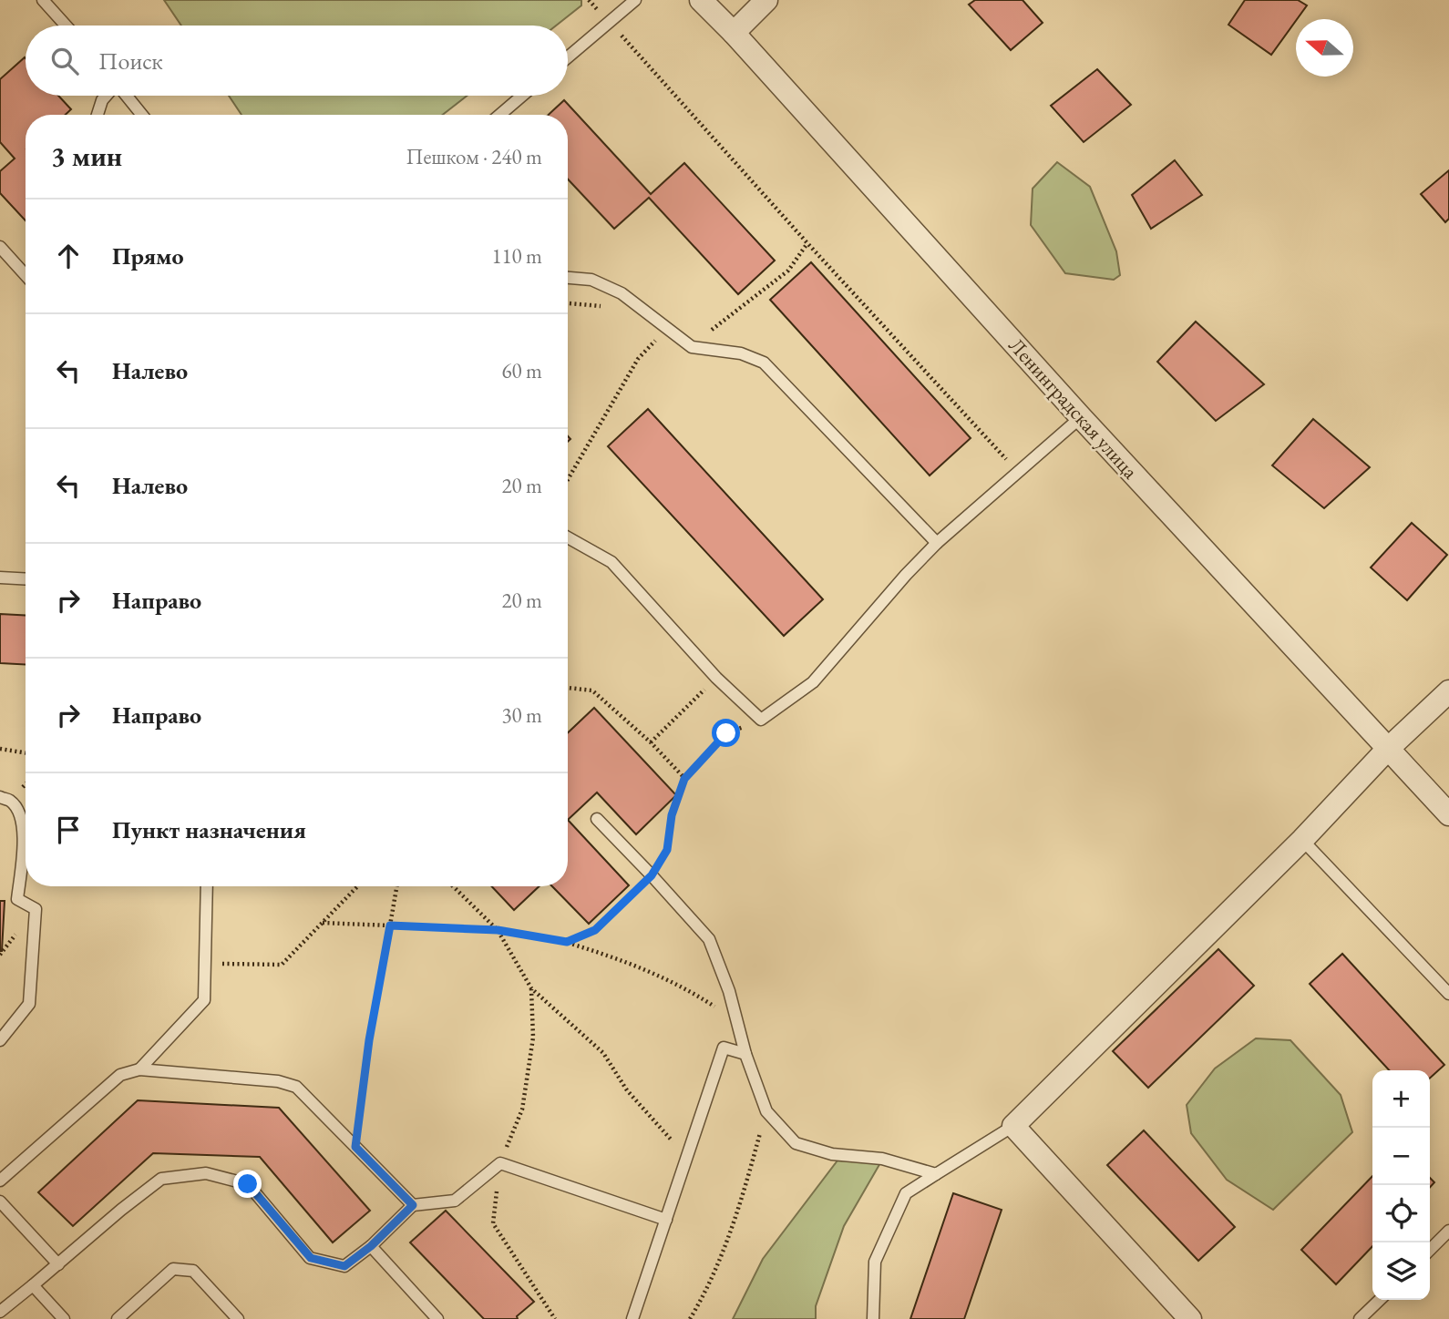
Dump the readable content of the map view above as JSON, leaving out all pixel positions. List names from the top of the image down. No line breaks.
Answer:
{"streets":{"street":["Ленинградская улица"]},"north":"left","page":{"search":"Поиск","heading":["3 мин","Пешком · 240 m"],"list":[["Прямо","110 m"],["Налево","60 m"],["Налево","20 m"],["Направо","20 m"],["Направо","30 m"],"Пункт назначения"],"map_buttons":["+","−"]}}
